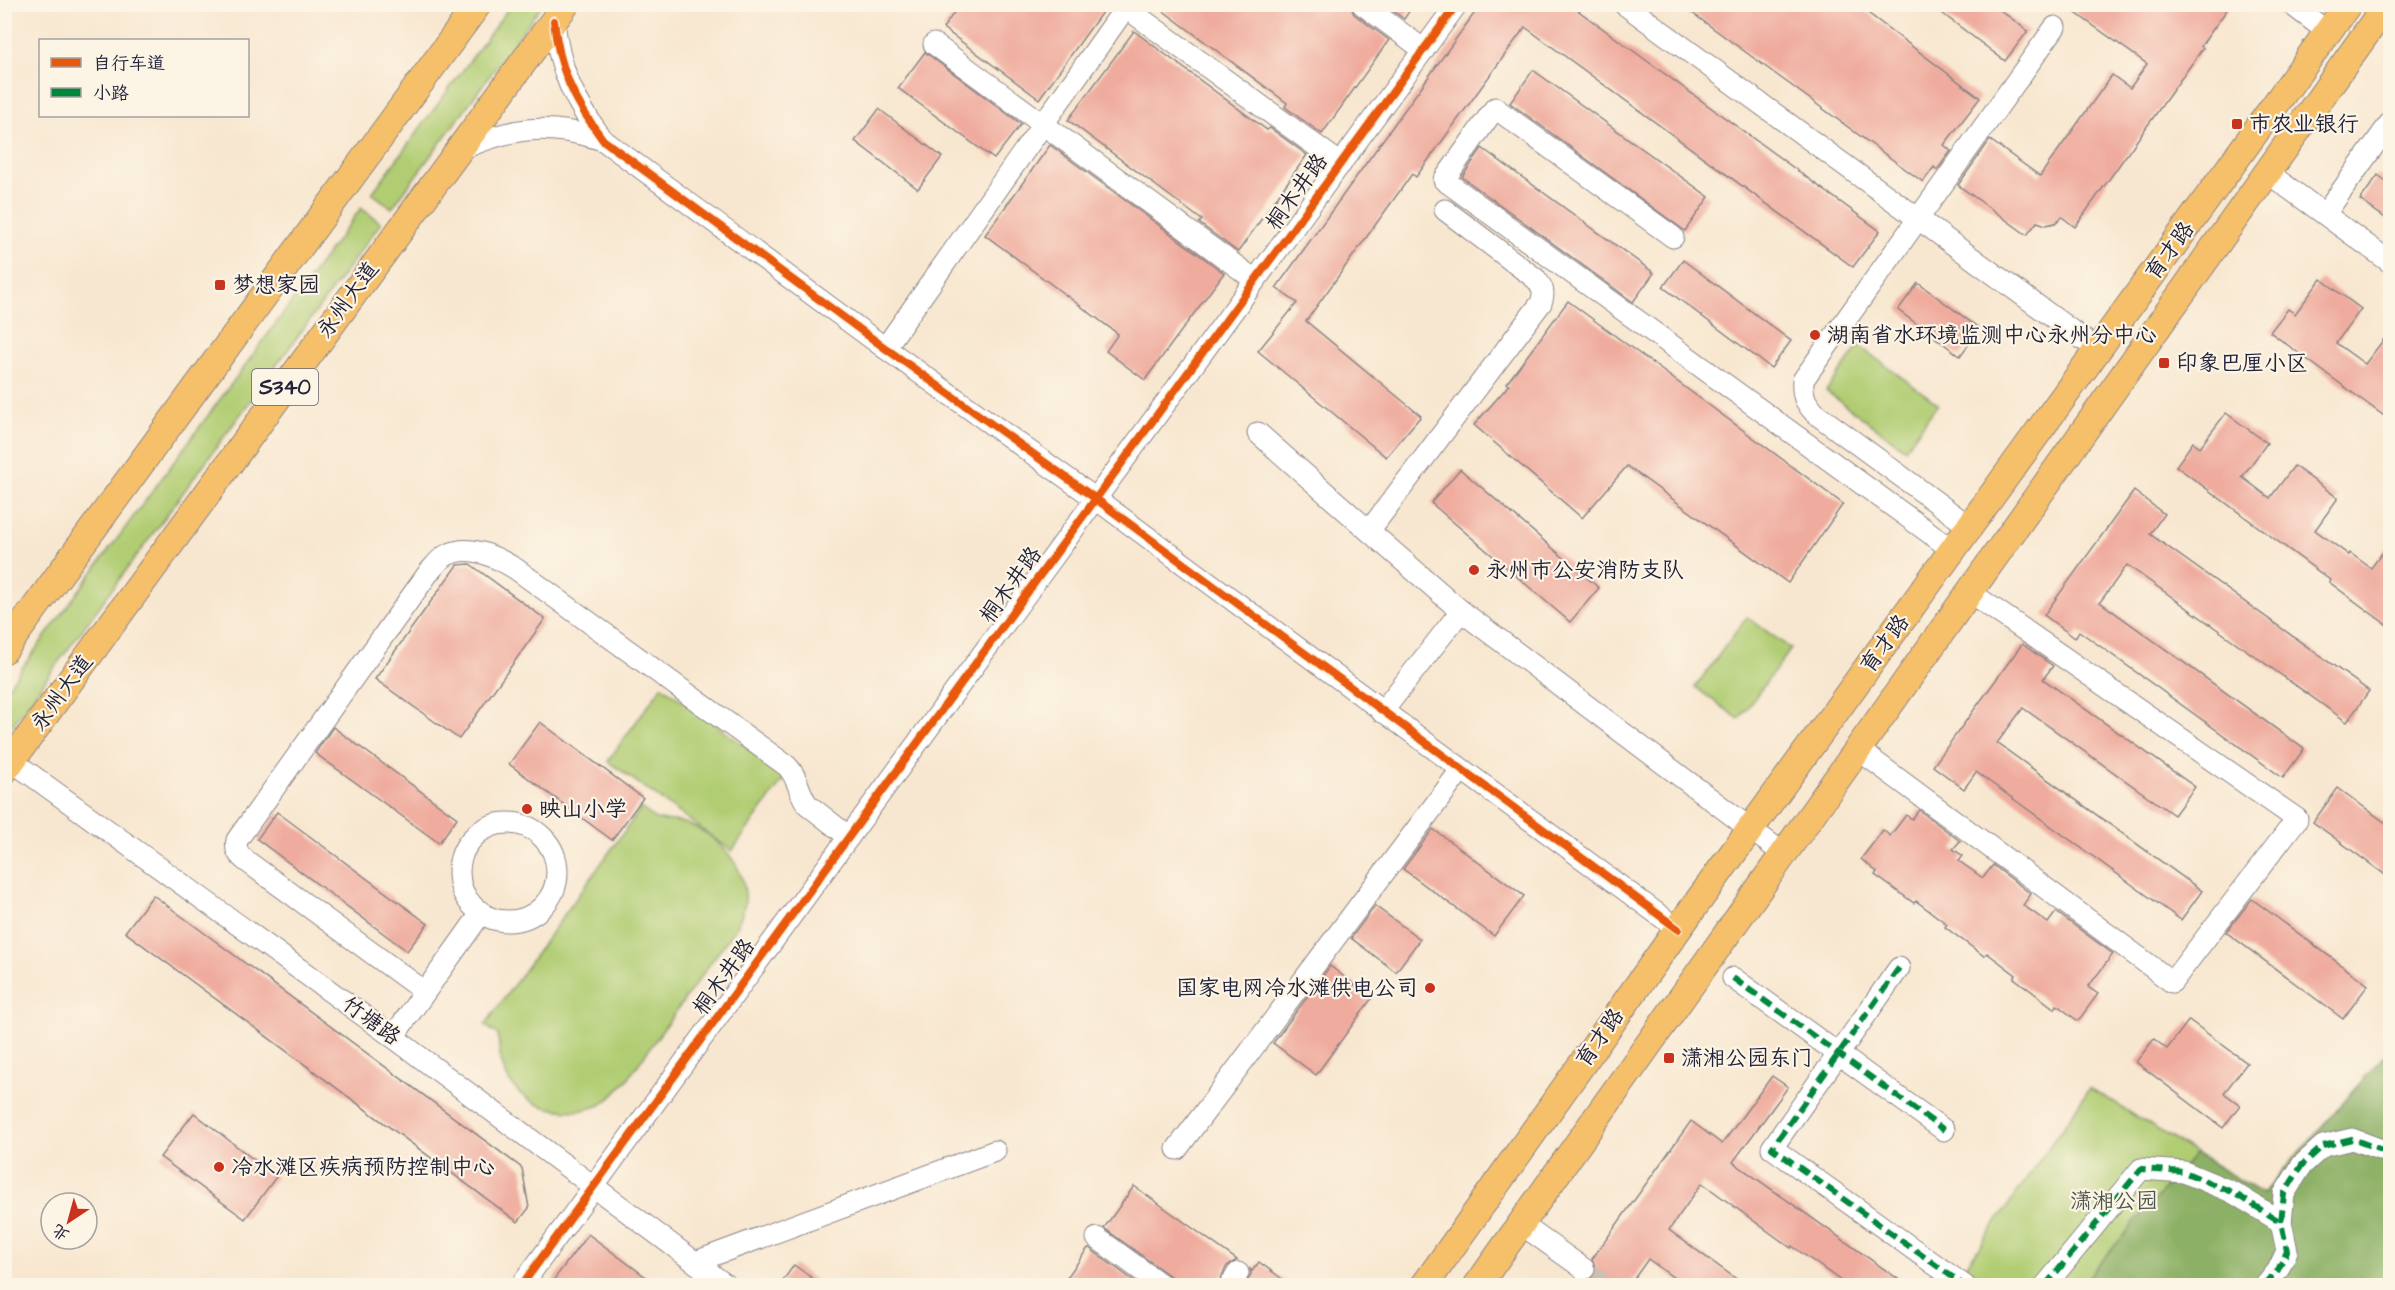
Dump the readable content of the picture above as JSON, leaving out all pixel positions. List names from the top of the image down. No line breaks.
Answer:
{"streets":{"main road":["育才路","永州大道","S340"],"street":["桐木井路","竹塘路"]},"crossings":[["桐木井路","竹塘路"],["永州大道","竹塘路"]],"parks":["潇湘公园"],"places":{"transit":["市农业银行","梦想家园","印象巴厘小区","潇湘公园东门"],"other":["湖南省水环境监测中心永州分中心","永州市公安消防支队","映山小学","国家电网冷水滩供电公司","冷水滩区疾病预防控制中心"]},"legend":["自行车道","小路"],"north":"bottom left"}
